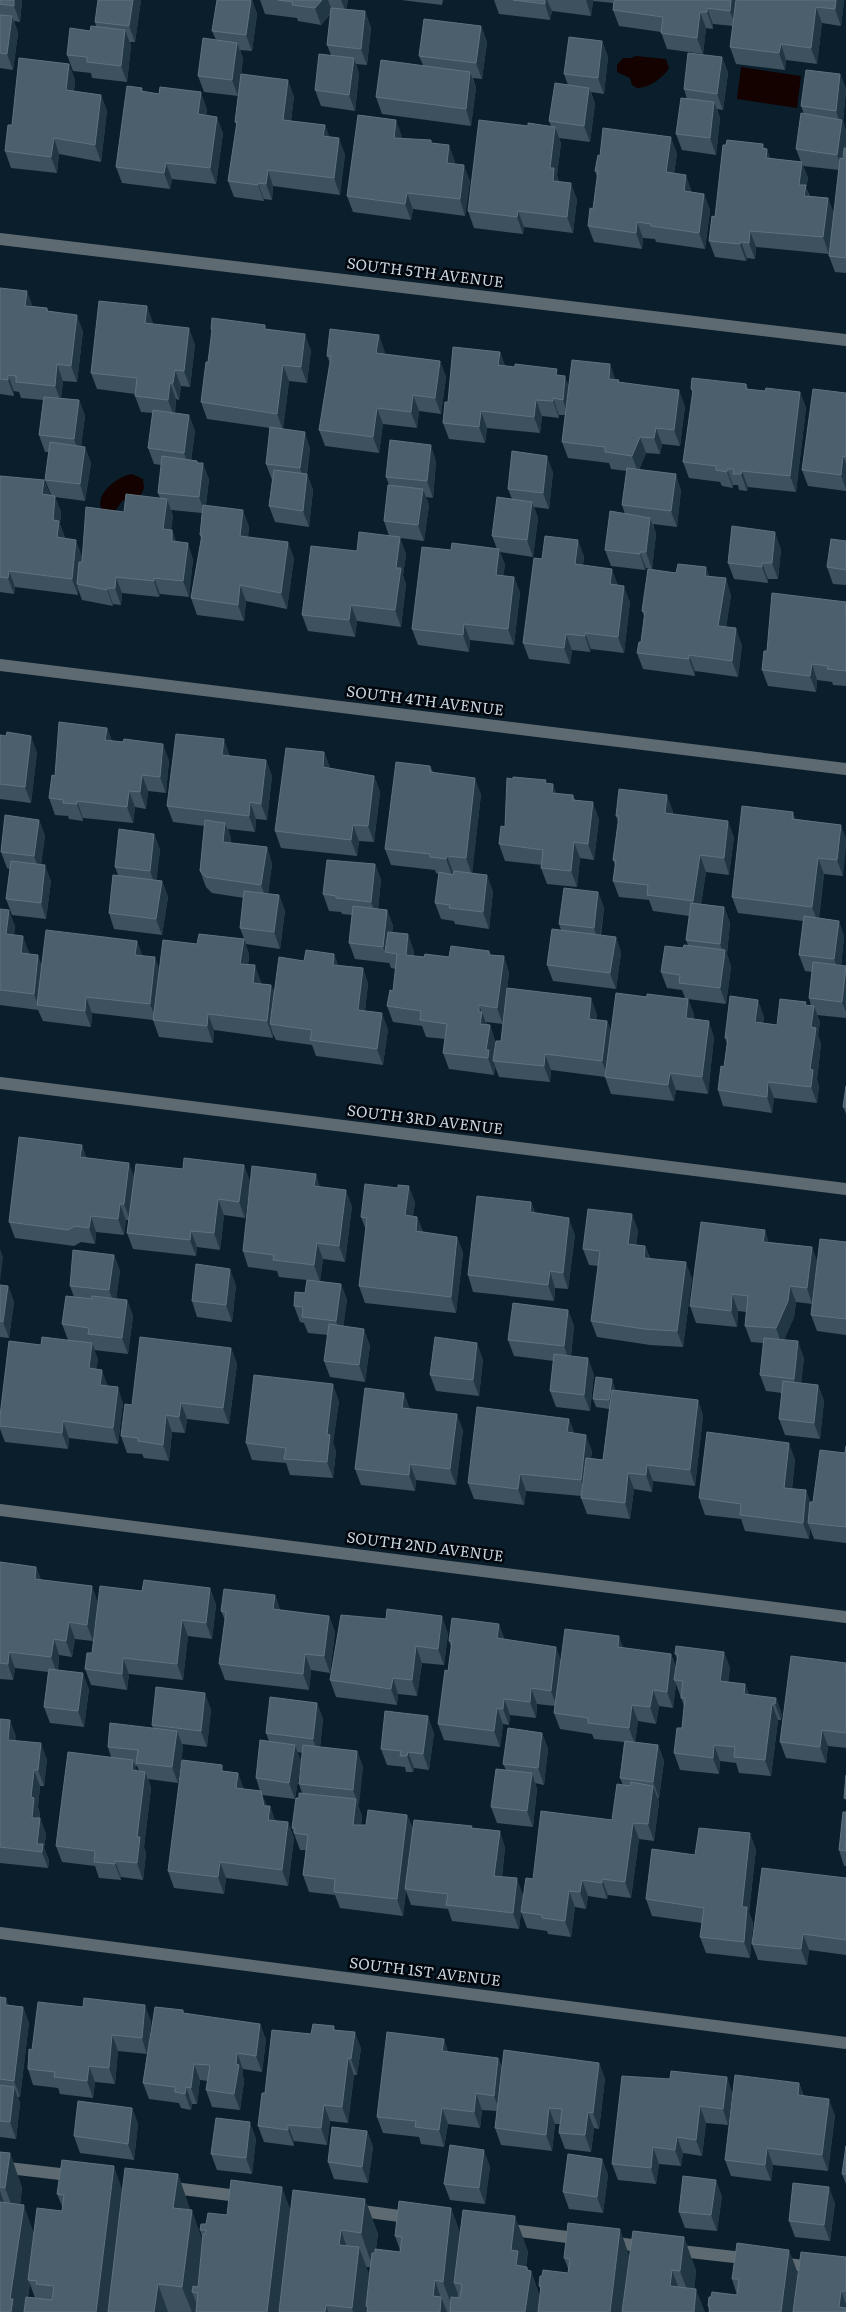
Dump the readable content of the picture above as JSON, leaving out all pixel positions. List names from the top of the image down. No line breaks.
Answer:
{"streets":{"street":["SOUTH 5TH AVENUE","SOUTH 4TH AVENUE","SOUTH 3RD AVENUE","SOUTH 2ND AVENUE","SOUTH 1ST AVENUE"]}}
